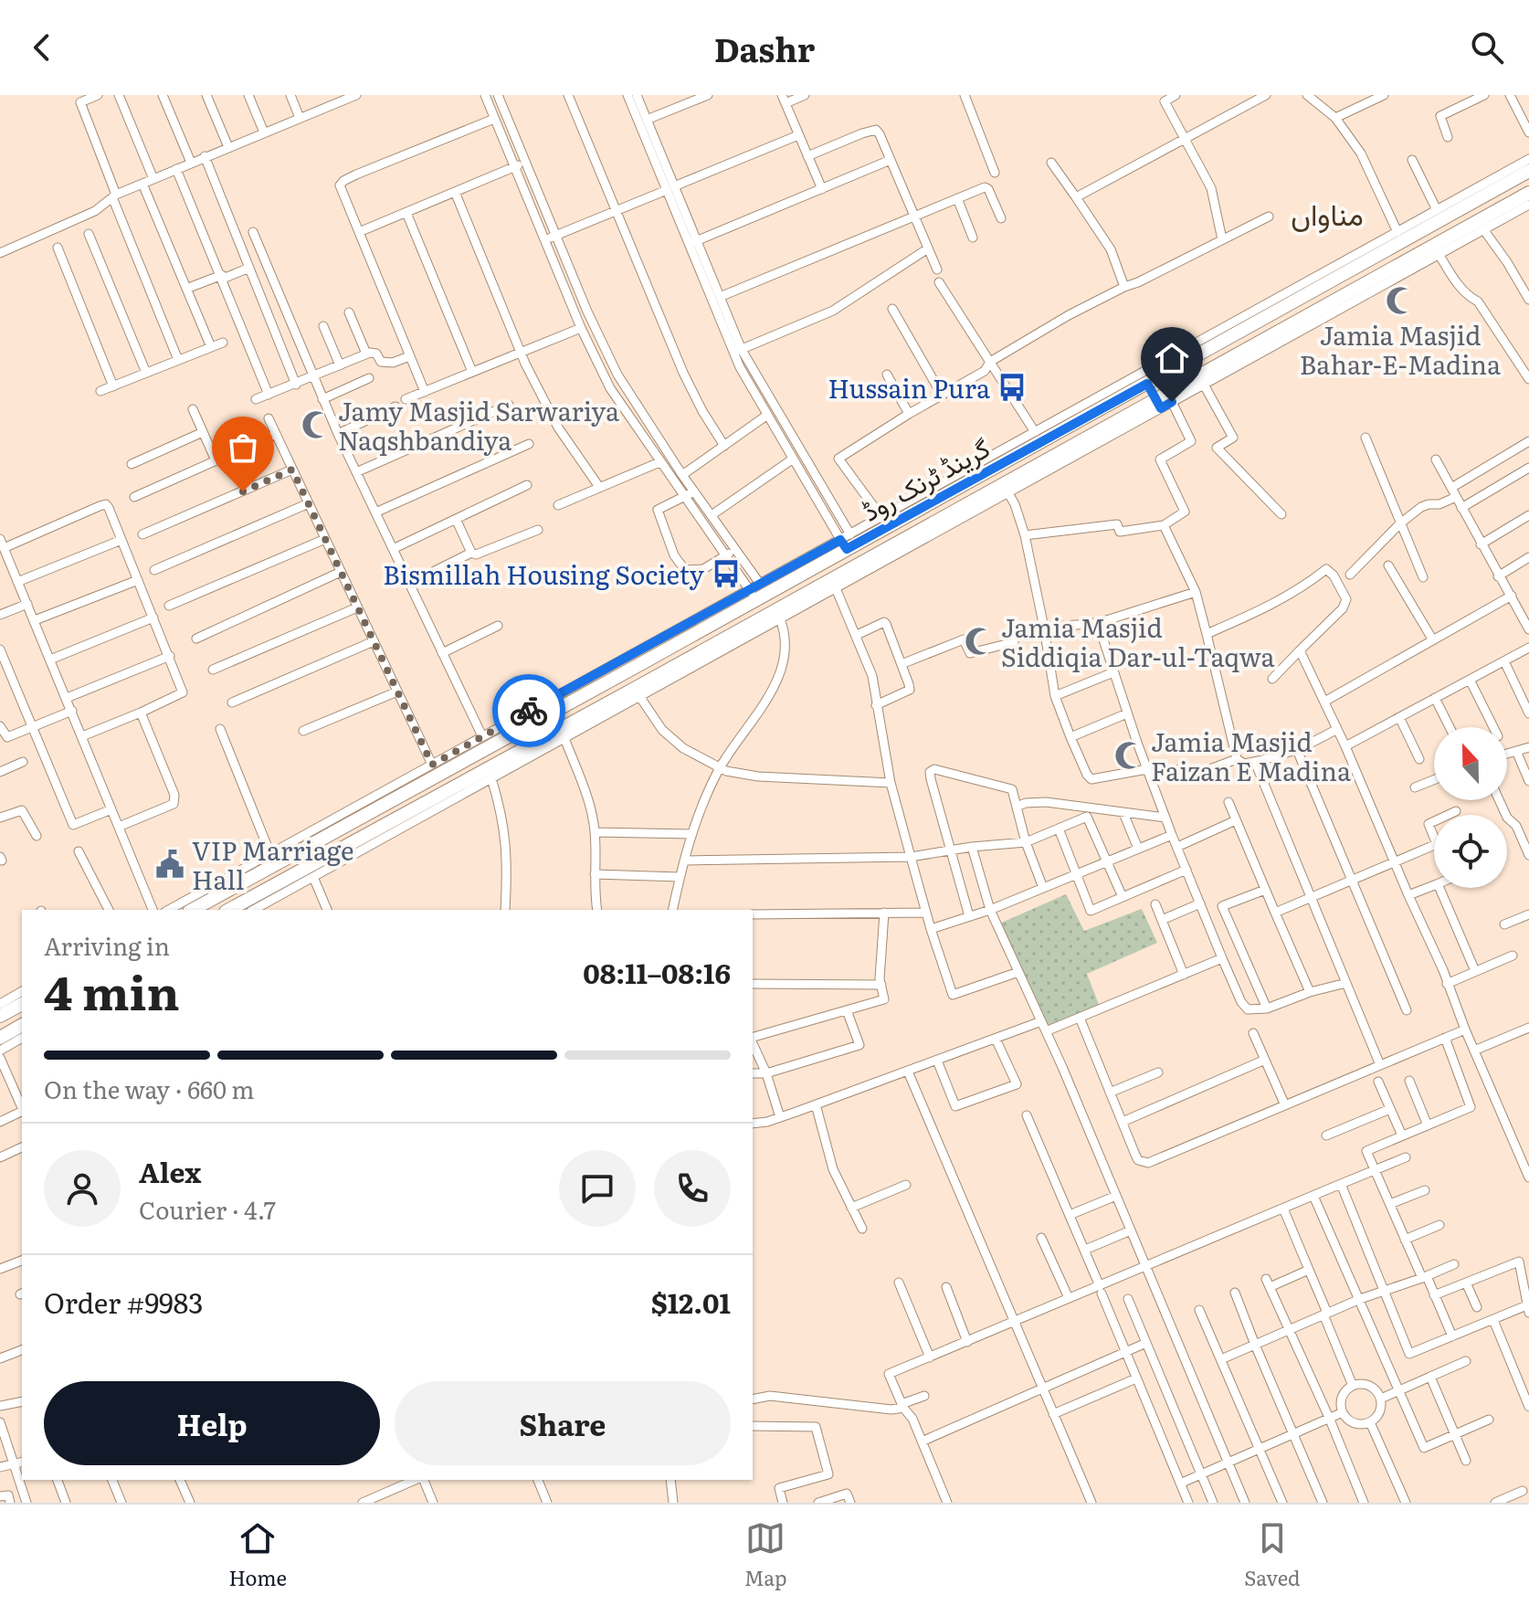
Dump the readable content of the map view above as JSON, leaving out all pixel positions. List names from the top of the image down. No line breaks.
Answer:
{"streets":{"highway":["گرینڈ ٹرنک روڈ"]},"districts":["مناواں"],"places":{"mosque":["Jamia Masjid Bahar-E-Madina","Jamy Masjid Sarwariya Naqshbandiya","Jamia Masjid Siddiqia Dar-ul-Taqwa","Jamia Masjid Faizan E Madina"],"bus stop":["Hussain Pura","Bismillah Housing Society"],"public building":["VIP Marriage Hall"]},"north":"top","page":{"header":"Dashr","heading":["4 min","Arriving in","08:11–08:16"],"panel":["Alex","Courier · 4.7","Order #9983","$12.01"],"bar":"On the way · 660 m","buttons":["Help","Share"],"tabs":["Home","Map","Saved"]}}
